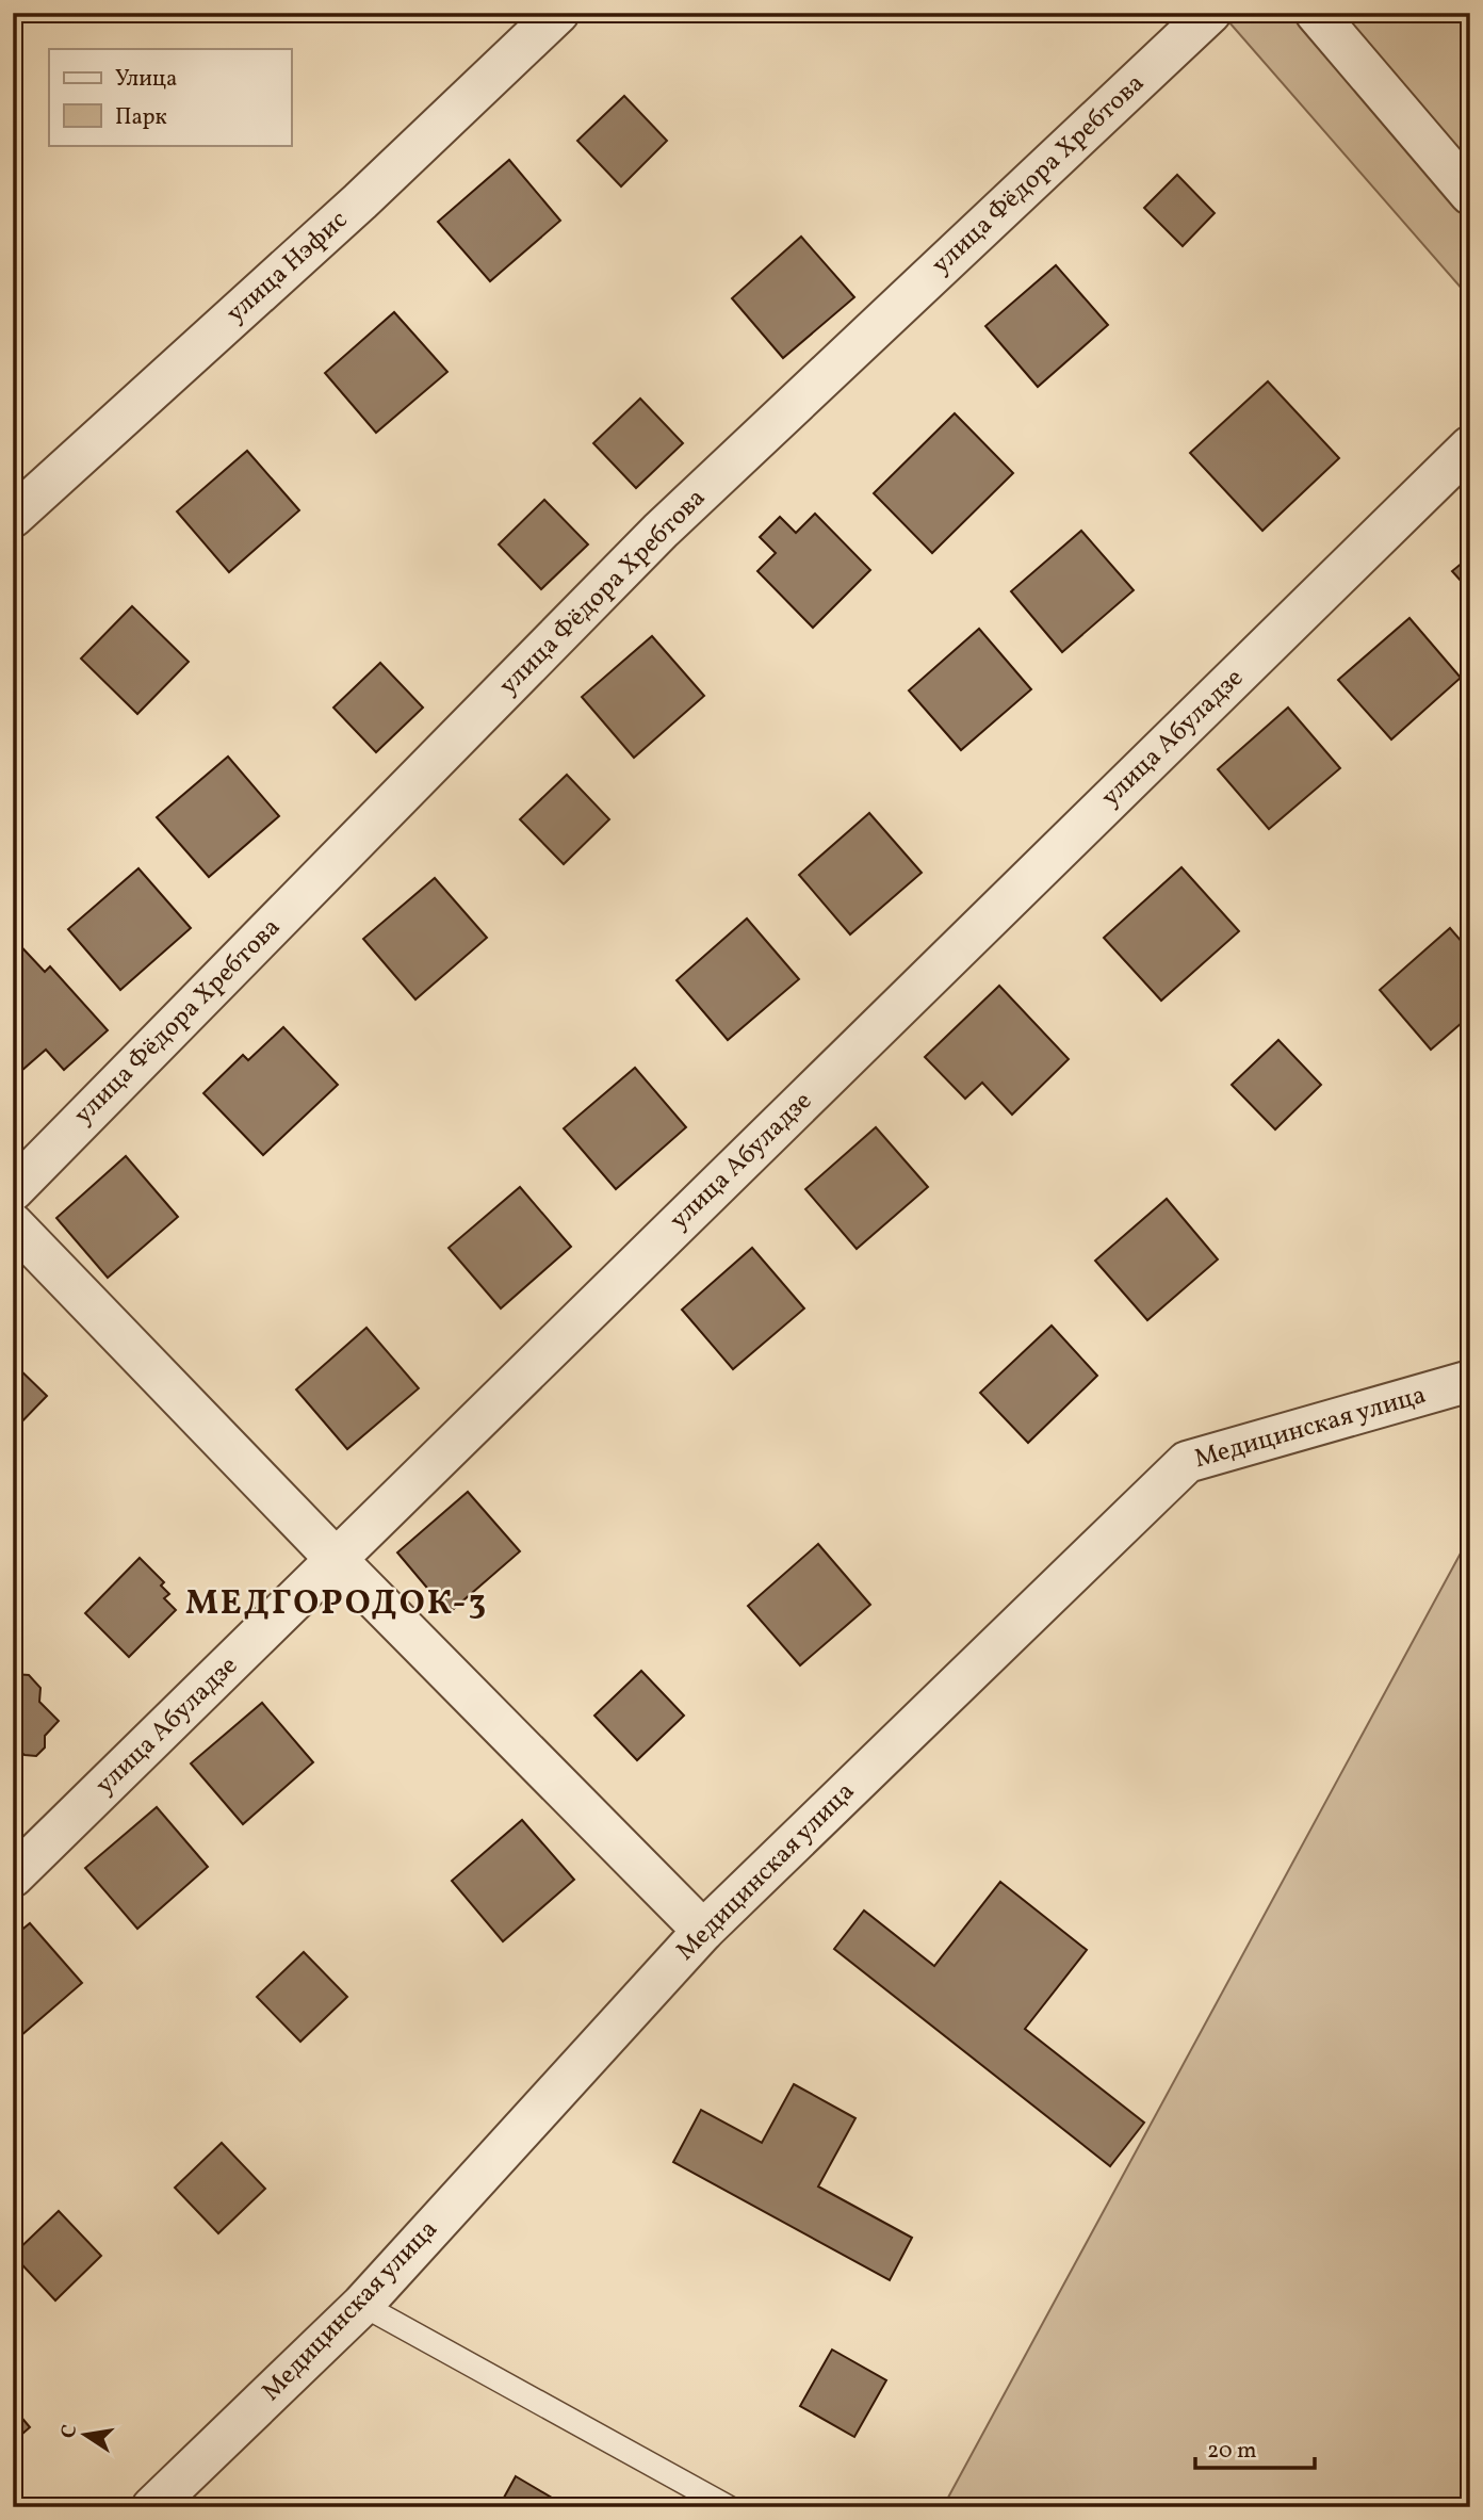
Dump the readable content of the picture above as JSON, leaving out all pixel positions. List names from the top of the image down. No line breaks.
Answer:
{"streets":{"street":["улица Фёдора Хребтова","улица Нэфис","улица Абуладзе","Медицинская улица"]},"districts":["МЕДГОРОДОК-3"],"legend":["Улица","Парк"],"scale_bar":"20 m","north":"left"}
